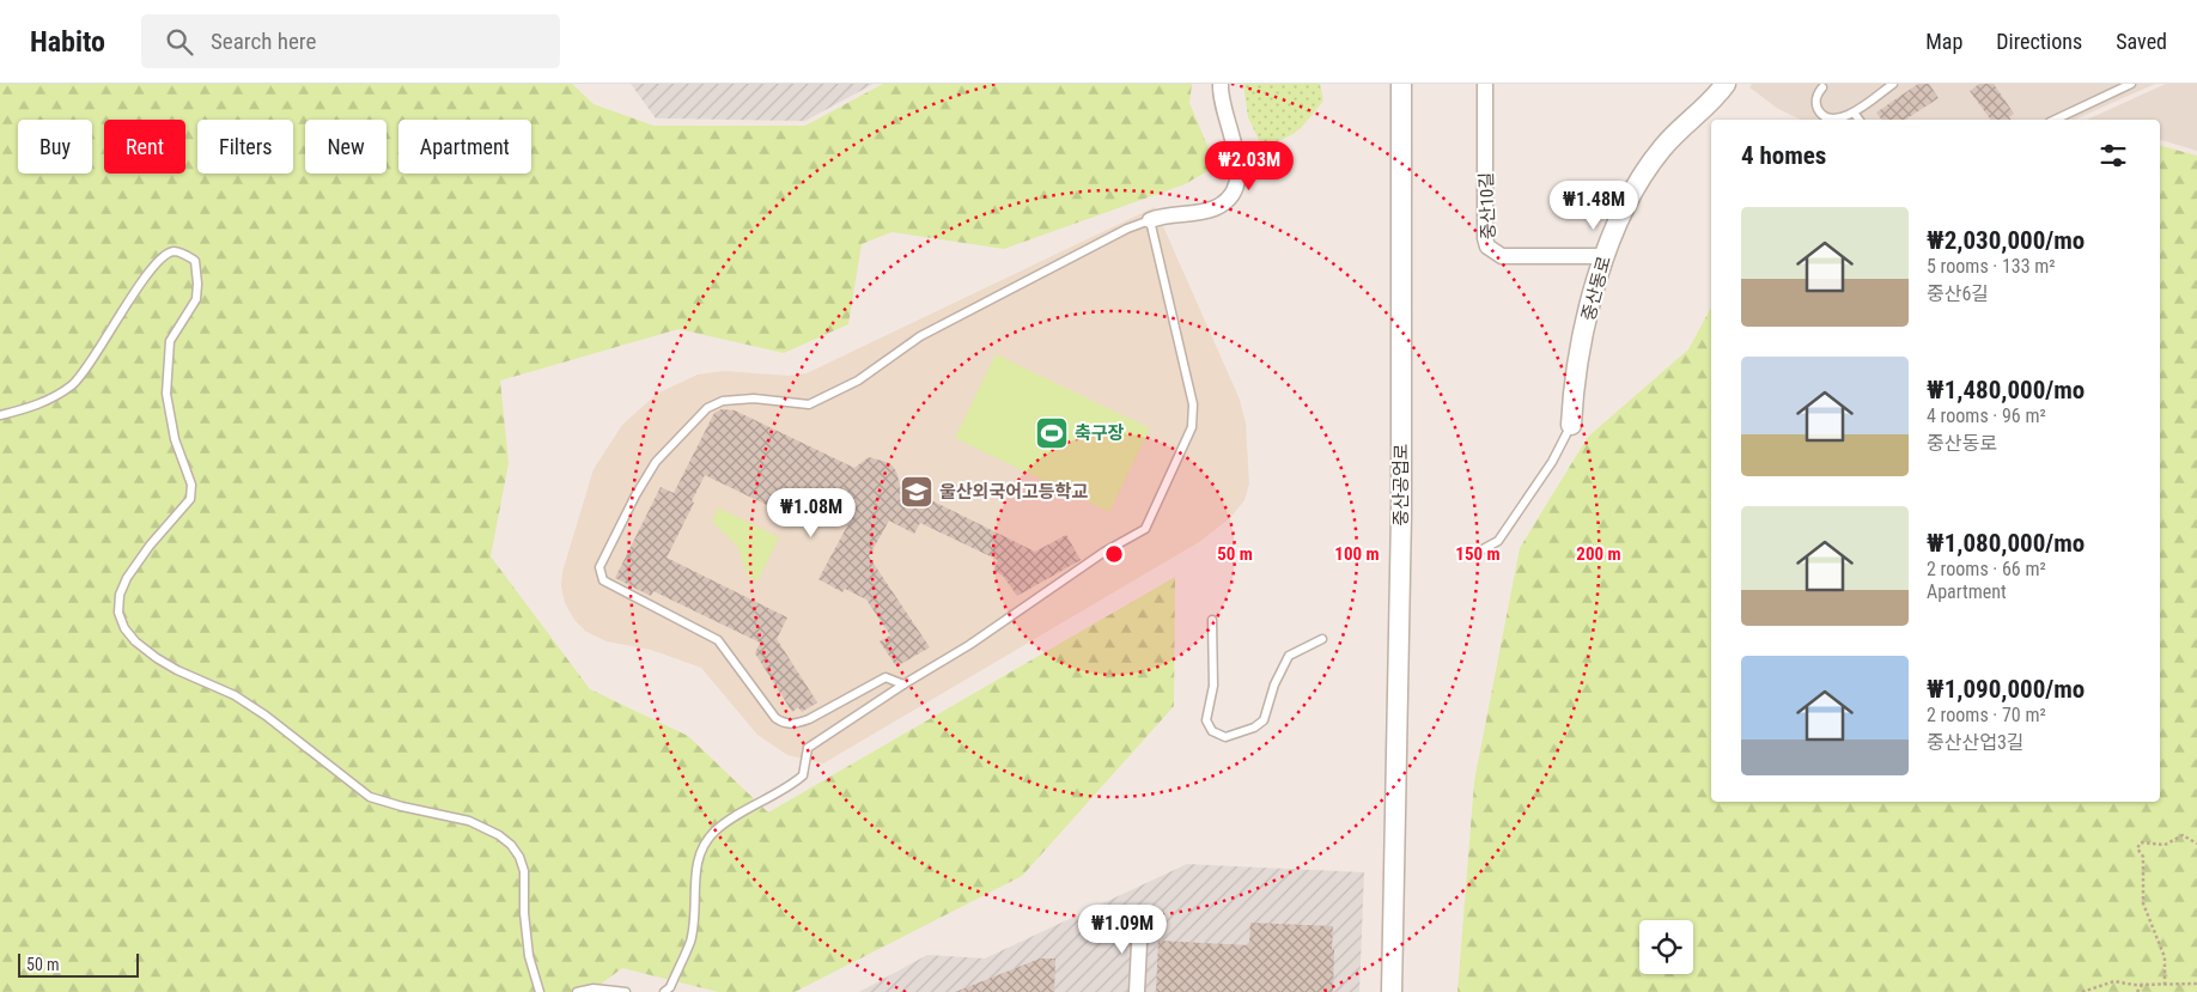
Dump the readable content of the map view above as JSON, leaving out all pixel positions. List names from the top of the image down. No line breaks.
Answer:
{"streets":{"street":["중산10길","중산동로","중산공업로"]},"crossings":[["중산10길","중산동로"]],"places":{"sports":["축구장"],"school or university":["울산외국어고등학교"]},"scale_bar":"50 m","page":{"header":"Habito","search":"Search here","nav":["Map","Directions","Saved"],"chip":["Buy","Rent","Filters","New","Apartment"],"heading":"4 homes","price":["₩2.03M","₩1.48M","₩1.08M","₩1.09M"],"list":[{"name":"₩2,030,000/mo","note":"5 rooms · 133 m² · 중산6길"},{"name":"₩1,480,000/mo","note":"4 rooms · 96 m² · 중산동로"},{"name":"₩1,080,000/mo","note":"2 rooms · 66 m² · Apartment"},{"name":"₩1,090,000/mo","note":"2 rooms · 70 m² · 중산산업3길"}],"scale":"50 m"},"rings":["50 m","100 m","150 m","200 m"]}
